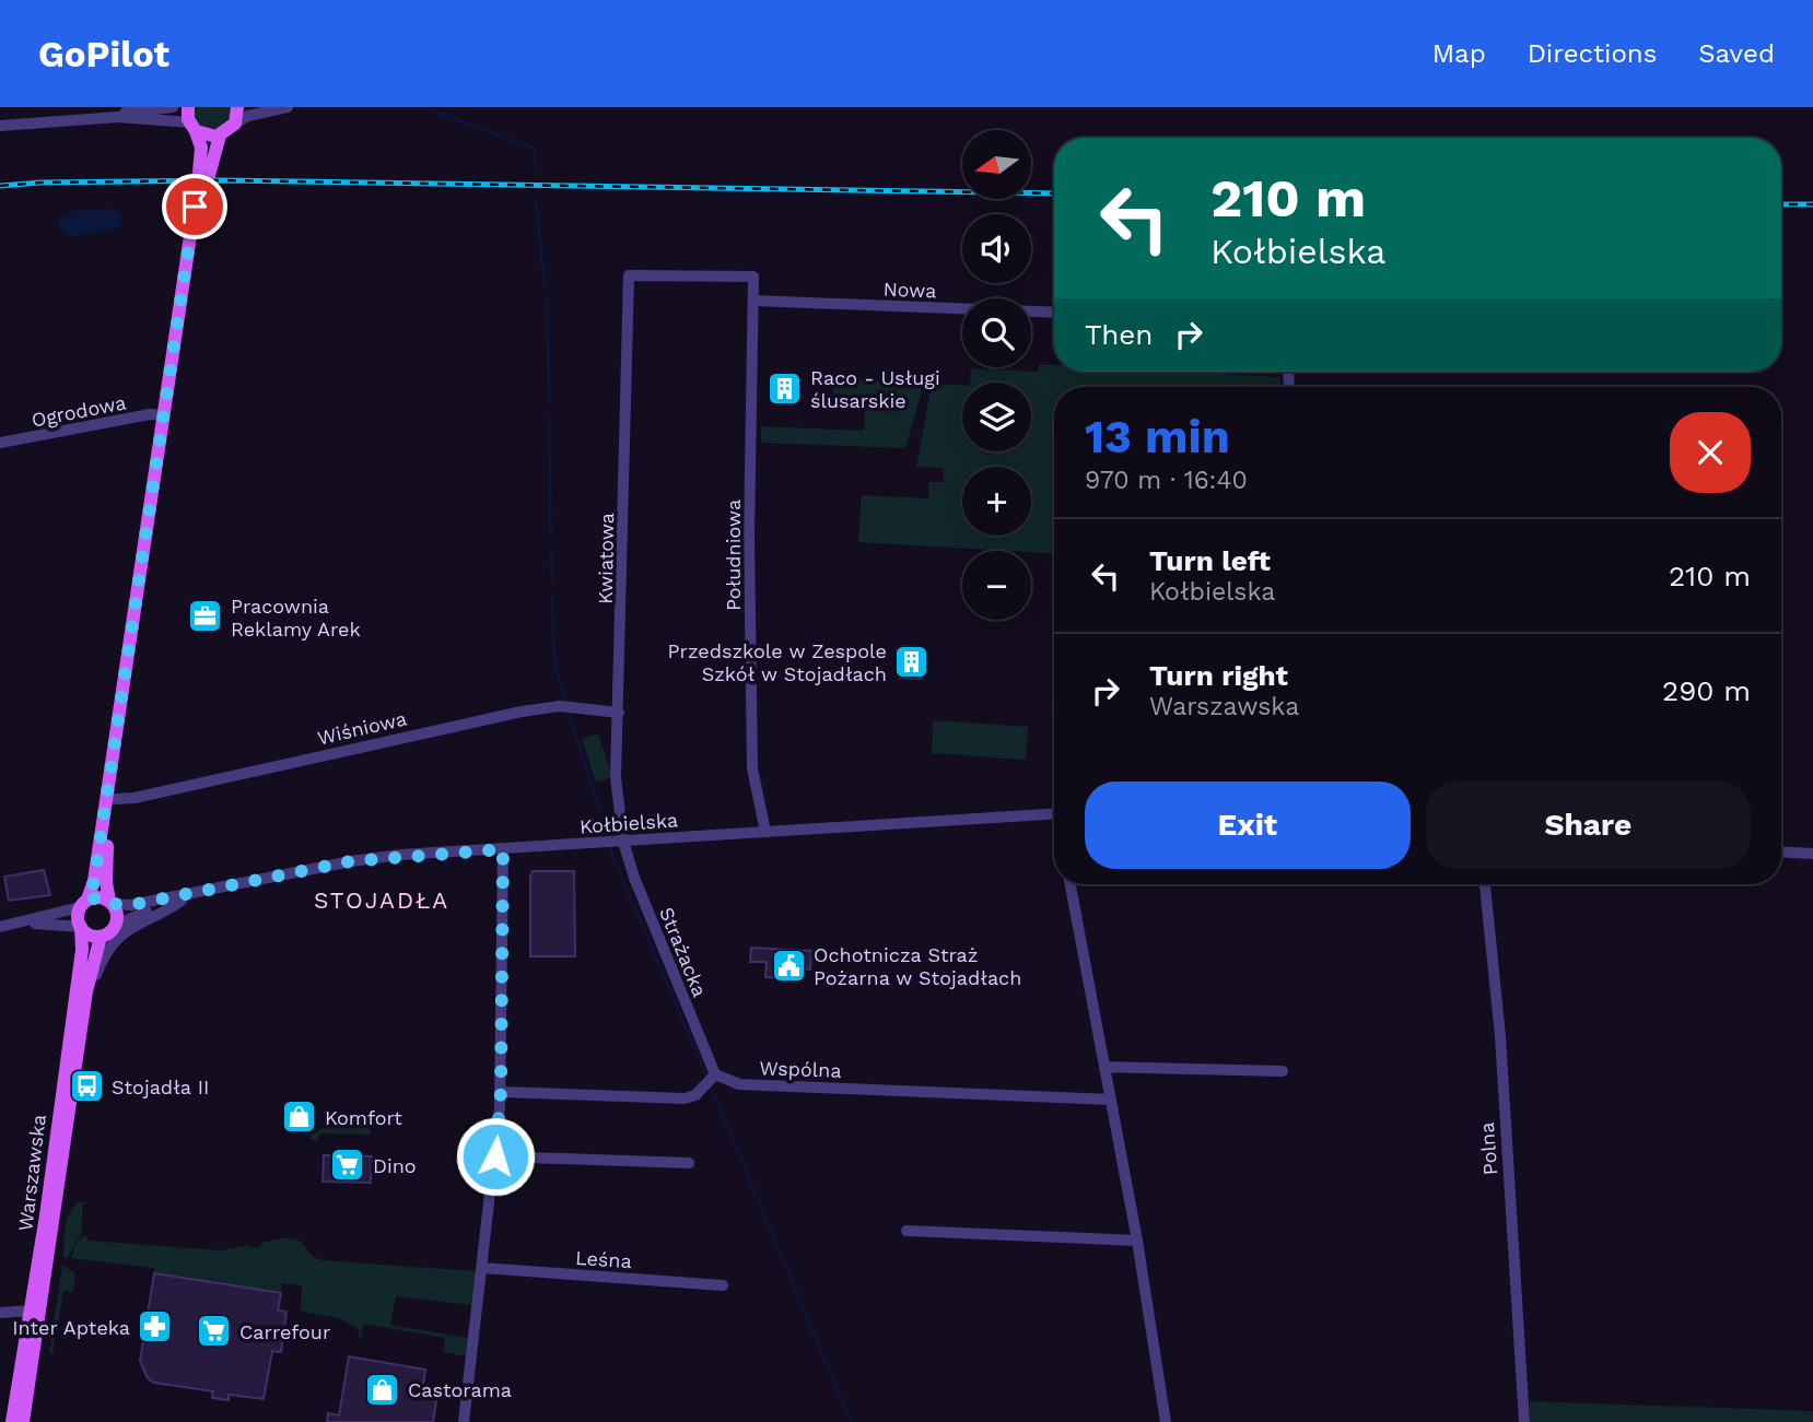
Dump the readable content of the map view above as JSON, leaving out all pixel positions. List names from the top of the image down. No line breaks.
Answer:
{"streets":{"main road":["Warszawska"],"street":["Nowa","Ogrodowa","Południowa","Kwiatowa","Wiśniowa","Kołbielska","Strażacka","Wspólna","Polna","Leśna"]},"crossings":[["Nowa","Południowa"],["Południowa","Kwiatowa"],["Południowa","Kołbielska"],["Kwiatowa","Wiśniowa"],["Kwiatowa","Kołbielska"],["Kwiatowa","Strażacka"],["Kołbielska","Strażacka"],["Kołbielska","Warszawska"],["Strażacka","Wspólna"]],"districts":["STOJADŁA"],"places":{"building":["Raco - Usługi ślusarskie","Przedszkole w Zespole Szkół w Stojadłach"],"office":["Pracownia Reklamy Arek"],"public building":["Ochotnicza Straż Pożarna w Stojadłach"],"bus stop":["Stojadła II"],"shop":["Komfort","Castorama"],"supermarket":["Dino","Carrefour"],"pharmacy":["Inter Apteka"]},"north":"left","page":{"header":"GoPilot","nav":["Map","Directions","Saved"],"map_buttons":["+","−"],"turn":["210 m","Kołbielska"],"then":"Then","heading":["13 min","970 m · 16:40"],"list":[{"name":"Turn left","note":"Kołbielska","value":"210 m"},{"name":"Turn right","note":"Warszawska","value":"290 m"}],"buttons":["Exit","Share"]}}
